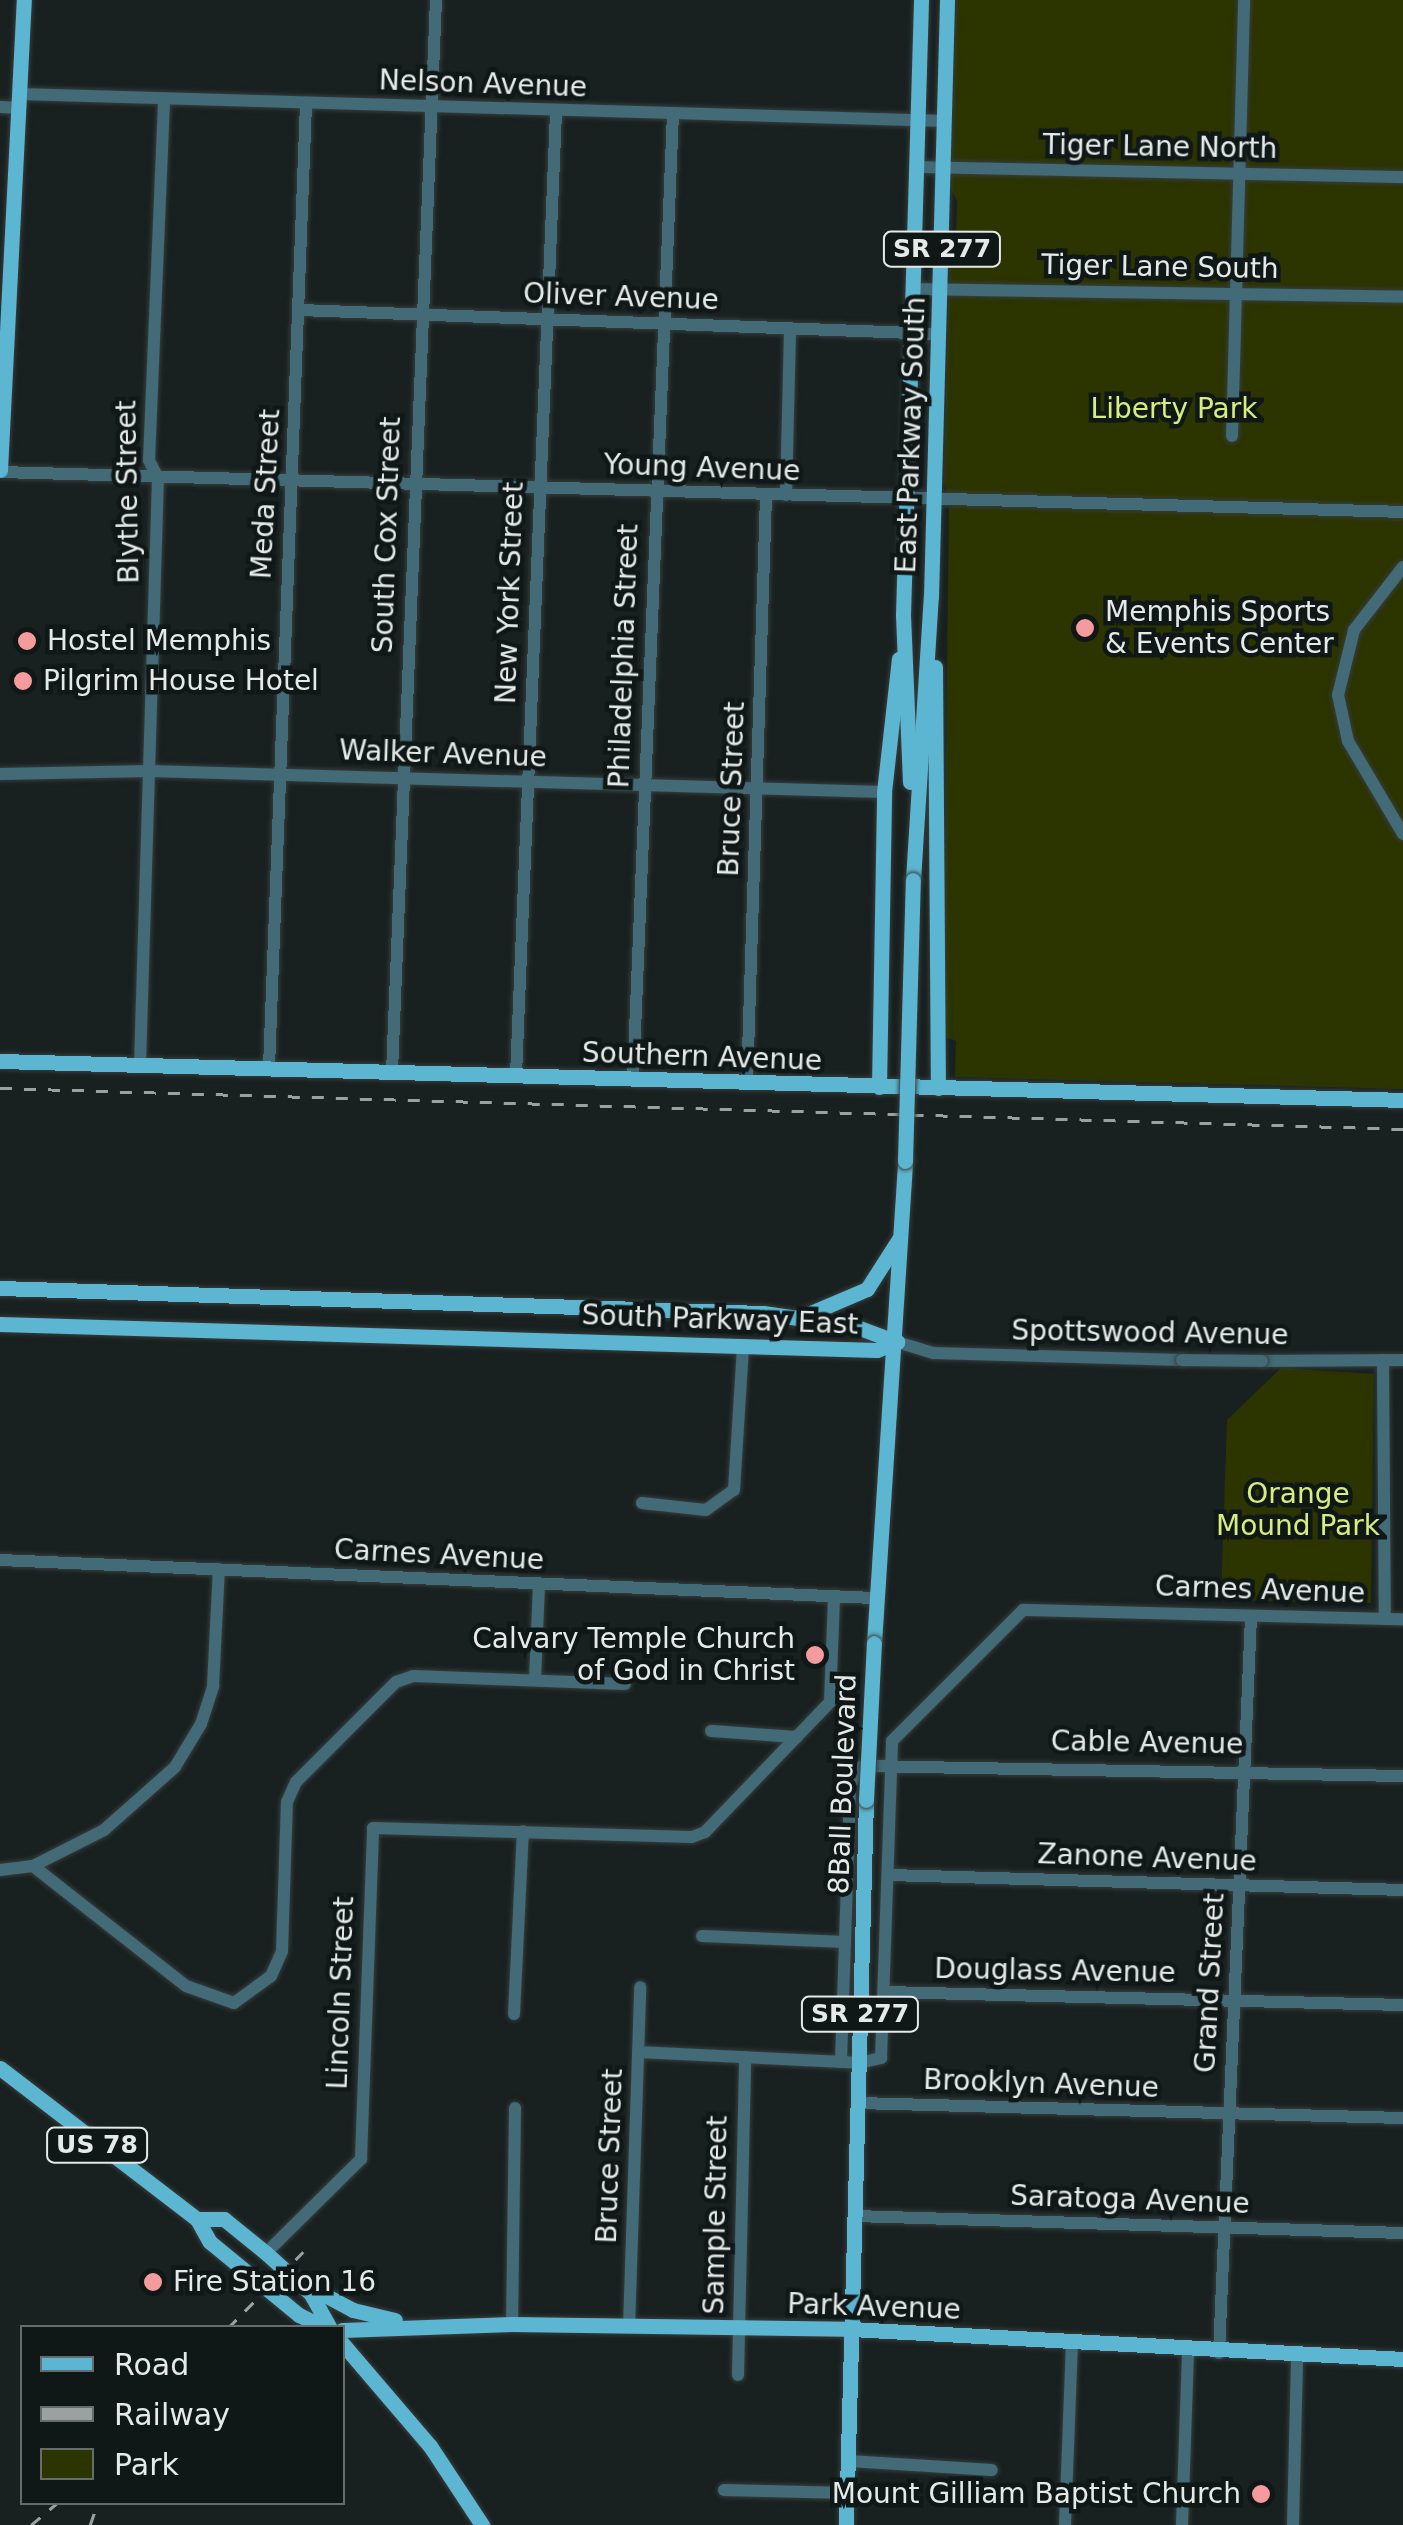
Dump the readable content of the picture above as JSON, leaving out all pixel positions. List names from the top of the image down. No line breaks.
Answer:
{"streets":{"main road":["SR 277","East Parkway South","Southern Avenue","South Parkway East","8Ball Boulevard","US 78","Park Avenue"],"street":["Nelson Avenue","Tiger Lane North","Tiger Lane South","Oliver Avenue","Young Avenue","Blythe Street","Meda Street","South Cox Street","New York Street","Philadelphia Street","Walker Avenue","Bruce Street","Spottswood Avenue","Carnes Avenue","Cable Avenue","Zanone Avenue","Douglass Avenue","Grand Street","Lincoln Street","Brooklyn Avenue","Saratoga Avenue","Sample Street"]},"crossings":[["Nelson Avenue","East Parkway South"],["Nelson Avenue","Blythe Street"],["Nelson Avenue","Meda Street"],["Nelson Avenue","South Cox Street"],["Nelson Avenue","New York Street"],["Nelson Avenue","Philadelphia Street"],["Tiger Lane North","East Parkway South"],["SR 277","8Ball Boulevard"],["SR 277","Saratoga Avenue"],["SR 277","Park Avenue"],["Tiger Lane South","East Parkway South"],["Oliver Avenue","East Parkway South"],["Oliver Avenue","Meda Street"],["Oliver Avenue","South Cox Street"],["Oliver Avenue","New York Street"],["Oliver Avenue","Philadelphia Street"],["East Parkway South","Young Avenue"],["East Parkway South","South Parkway East"],["East Parkway South","Spottswood Avenue"],["East Parkway South","8Ball Boulevard"],["Young Avenue","Blythe Street"],["Young Avenue","Meda Street"],["Young Avenue","South Cox Street"],["Young Avenue","New York Street"],["Young Avenue","Philadelphia Street"],["Young Avenue","Bruce Street"],["Blythe Street","Walker Avenue"],["Blythe Street","Southern Avenue"],["Meda Street","Walker Avenue"],["Meda Street","Southern Avenue"],["South Cox Street","Walker Avenue"],["South Cox Street","Southern Avenue"],["New York Street","Walker Avenue"],["New York Street","Southern Avenue"],["Philadelphia Street","Walker Avenue"],["Philadelphia Street","Southern Avenue"],["Walker Avenue","Bruce Street"],["Bruce Street","Southern Avenue"],["Bruce Street","Park Avenue"],["South Parkway East","Spottswood Avenue"],["South Parkway East","8Ball Boulevard"],["Spottswood Avenue","8Ball Boulevard"],["Carnes Avenue","Cable Avenue"],["Carnes Avenue","8Ball Boulevard"],["Carnes Avenue","Grand Street"],["Cable Avenue","Grand Street"],["8Ball Boulevard","Brooklyn Avenue"],["8Ball Boulevard","Saratoga Avenue"],["Zanone Avenue","Grand Street"],["Douglass Avenue","Grand Street"],["Grand Street","Brooklyn Avenue"],["Grand Street","Saratoga Avenue"],["Grand Street","Park Avenue"],["Lincoln Street","US 78"],["Sample Street","Park Avenue"]],"parks":["Liberty Park","Orange Mound Park"],"places":["Memphis Sports & Events Center","Hostel Memphis","Pilgrim House Hotel","Calvary Temple Church of God in Christ","Fire Station 16","Mount Gilliam Baptist Church"],"legend":["Road","Railway","Park"]}
